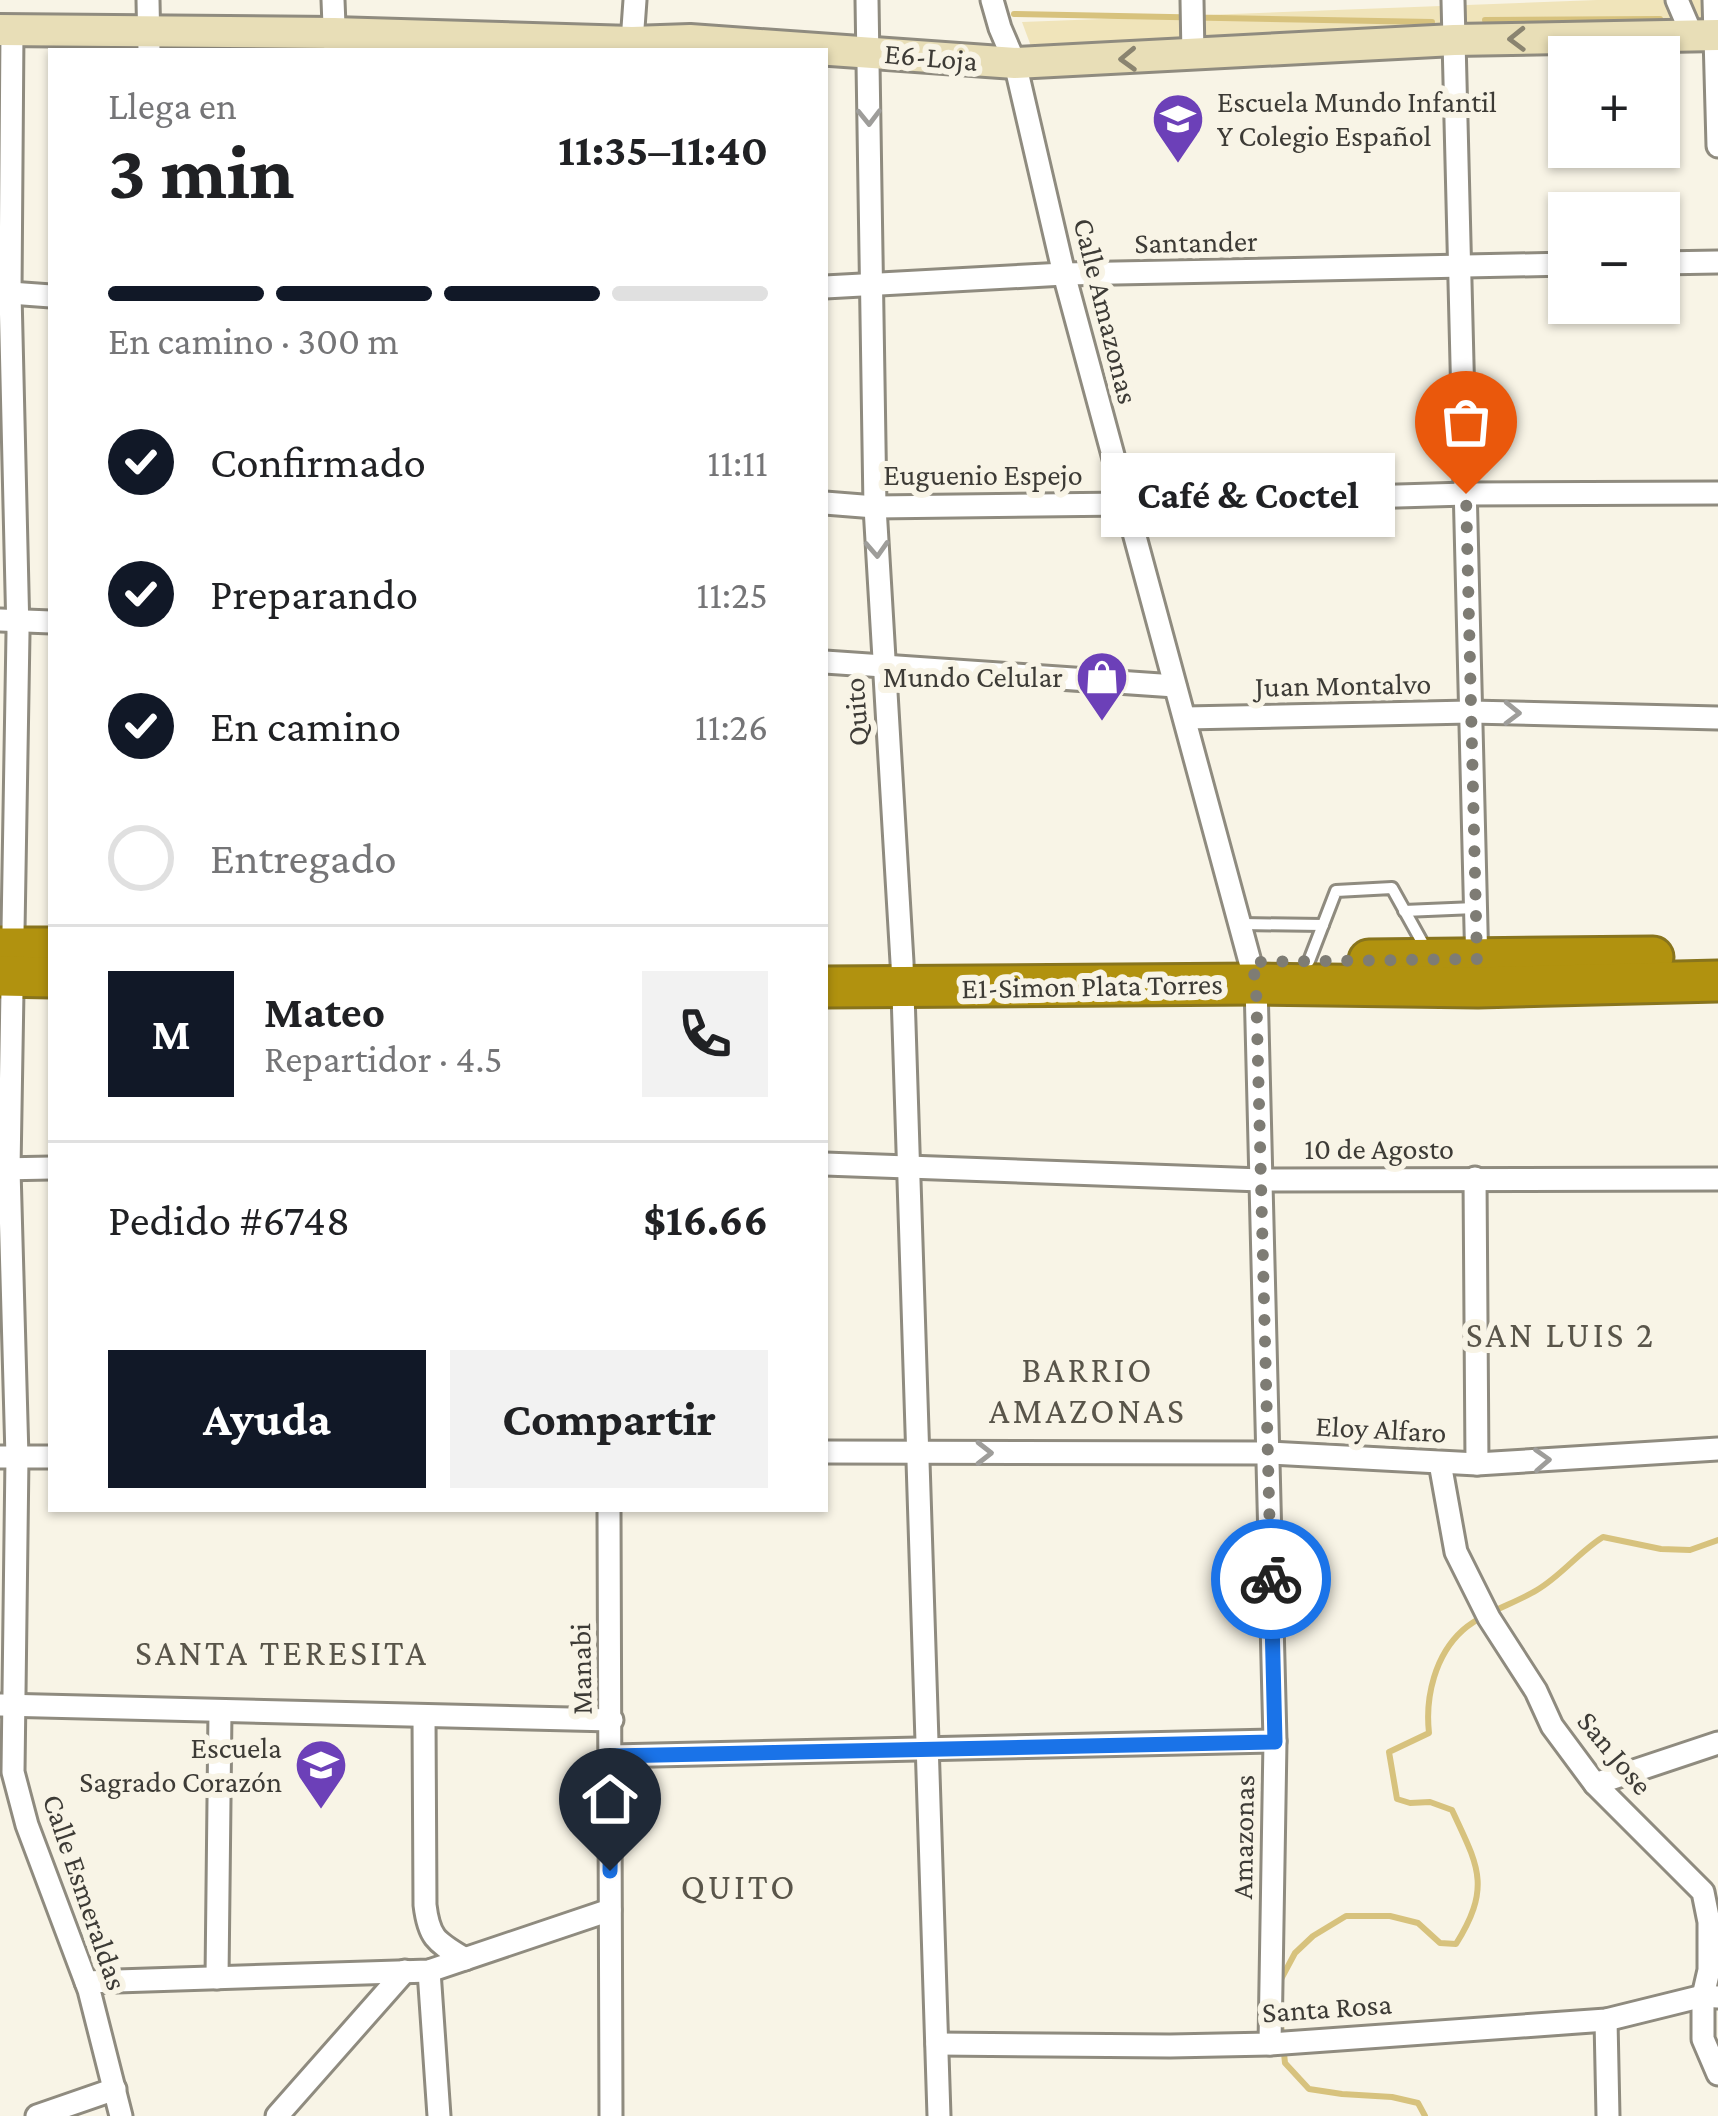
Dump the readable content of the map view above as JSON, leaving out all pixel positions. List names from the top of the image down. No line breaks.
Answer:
{"streets":{"highway":["E1-Simon Plata Torres"],"main road":["E6-Loja"],"street":["Santander","Calle Amazonas","Euguenio Espejo","Juan Montalvo","Quito","10 de Agosto","Eloy Alfaro","Manabi","San Jose","Amazonas","Calle Esmeraldas","Santa Rosa"]},"crossings":[["E6-Loja","Calle Amazonas"],["E6-Loja","Quito"],["E6-Loja","Calle Esmeraldas"],["Santander","Calle Amazonas"],["Santander","Quito"],["Calle Amazonas","Euguenio Espejo"],["Calle Amazonas","Juan Montalvo"],["Calle Amazonas","E1-Simon Plata Torres"],["Calle Amazonas","Amazonas"],["Euguenio Espejo","Quito"],["Quito","E1-Simon Plata Torres"],["Quito","10 de Agosto"],["Quito","Eloy Alfaro"],["Quito","Santa Rosa"],["E1-Simon Plata Torres","Amazonas"],["10 de Agosto","Amazonas"],["Eloy Alfaro","San Jose"],["Eloy Alfaro","Amazonas"],["San Jose","Santa Rosa"],["Amazonas","Santa Rosa"]],"one_way":["Juan Montalvo","Eloy Alfaro"],"districts":["SAN LUIS 2","BARRIO AMAZONAS","SANTA TERESITA","QUITO"],"places":{"school or university":["Escuela Mundo Infantil Y Colegio Español","Escuela Sagrado Corazón"],"other":["Café & Coctel"],"shop":["Mundo Celular"]},"page":{"map_buttons":["+","−"],"heading":["3 min","Llega en","11:35–11:40"],"panel":["Mateo","Repartidor · 4.5","Pedido #6748","$16.66"],"bar":"En camino · 300 m","list":[["Confirmado","11:11"],["Preparando","11:25"],["En camino","11:26"],"Entregado"],"bubble":"Café & Coctel","round":"M","buttons":["Ayuda","Compartir"]}}
